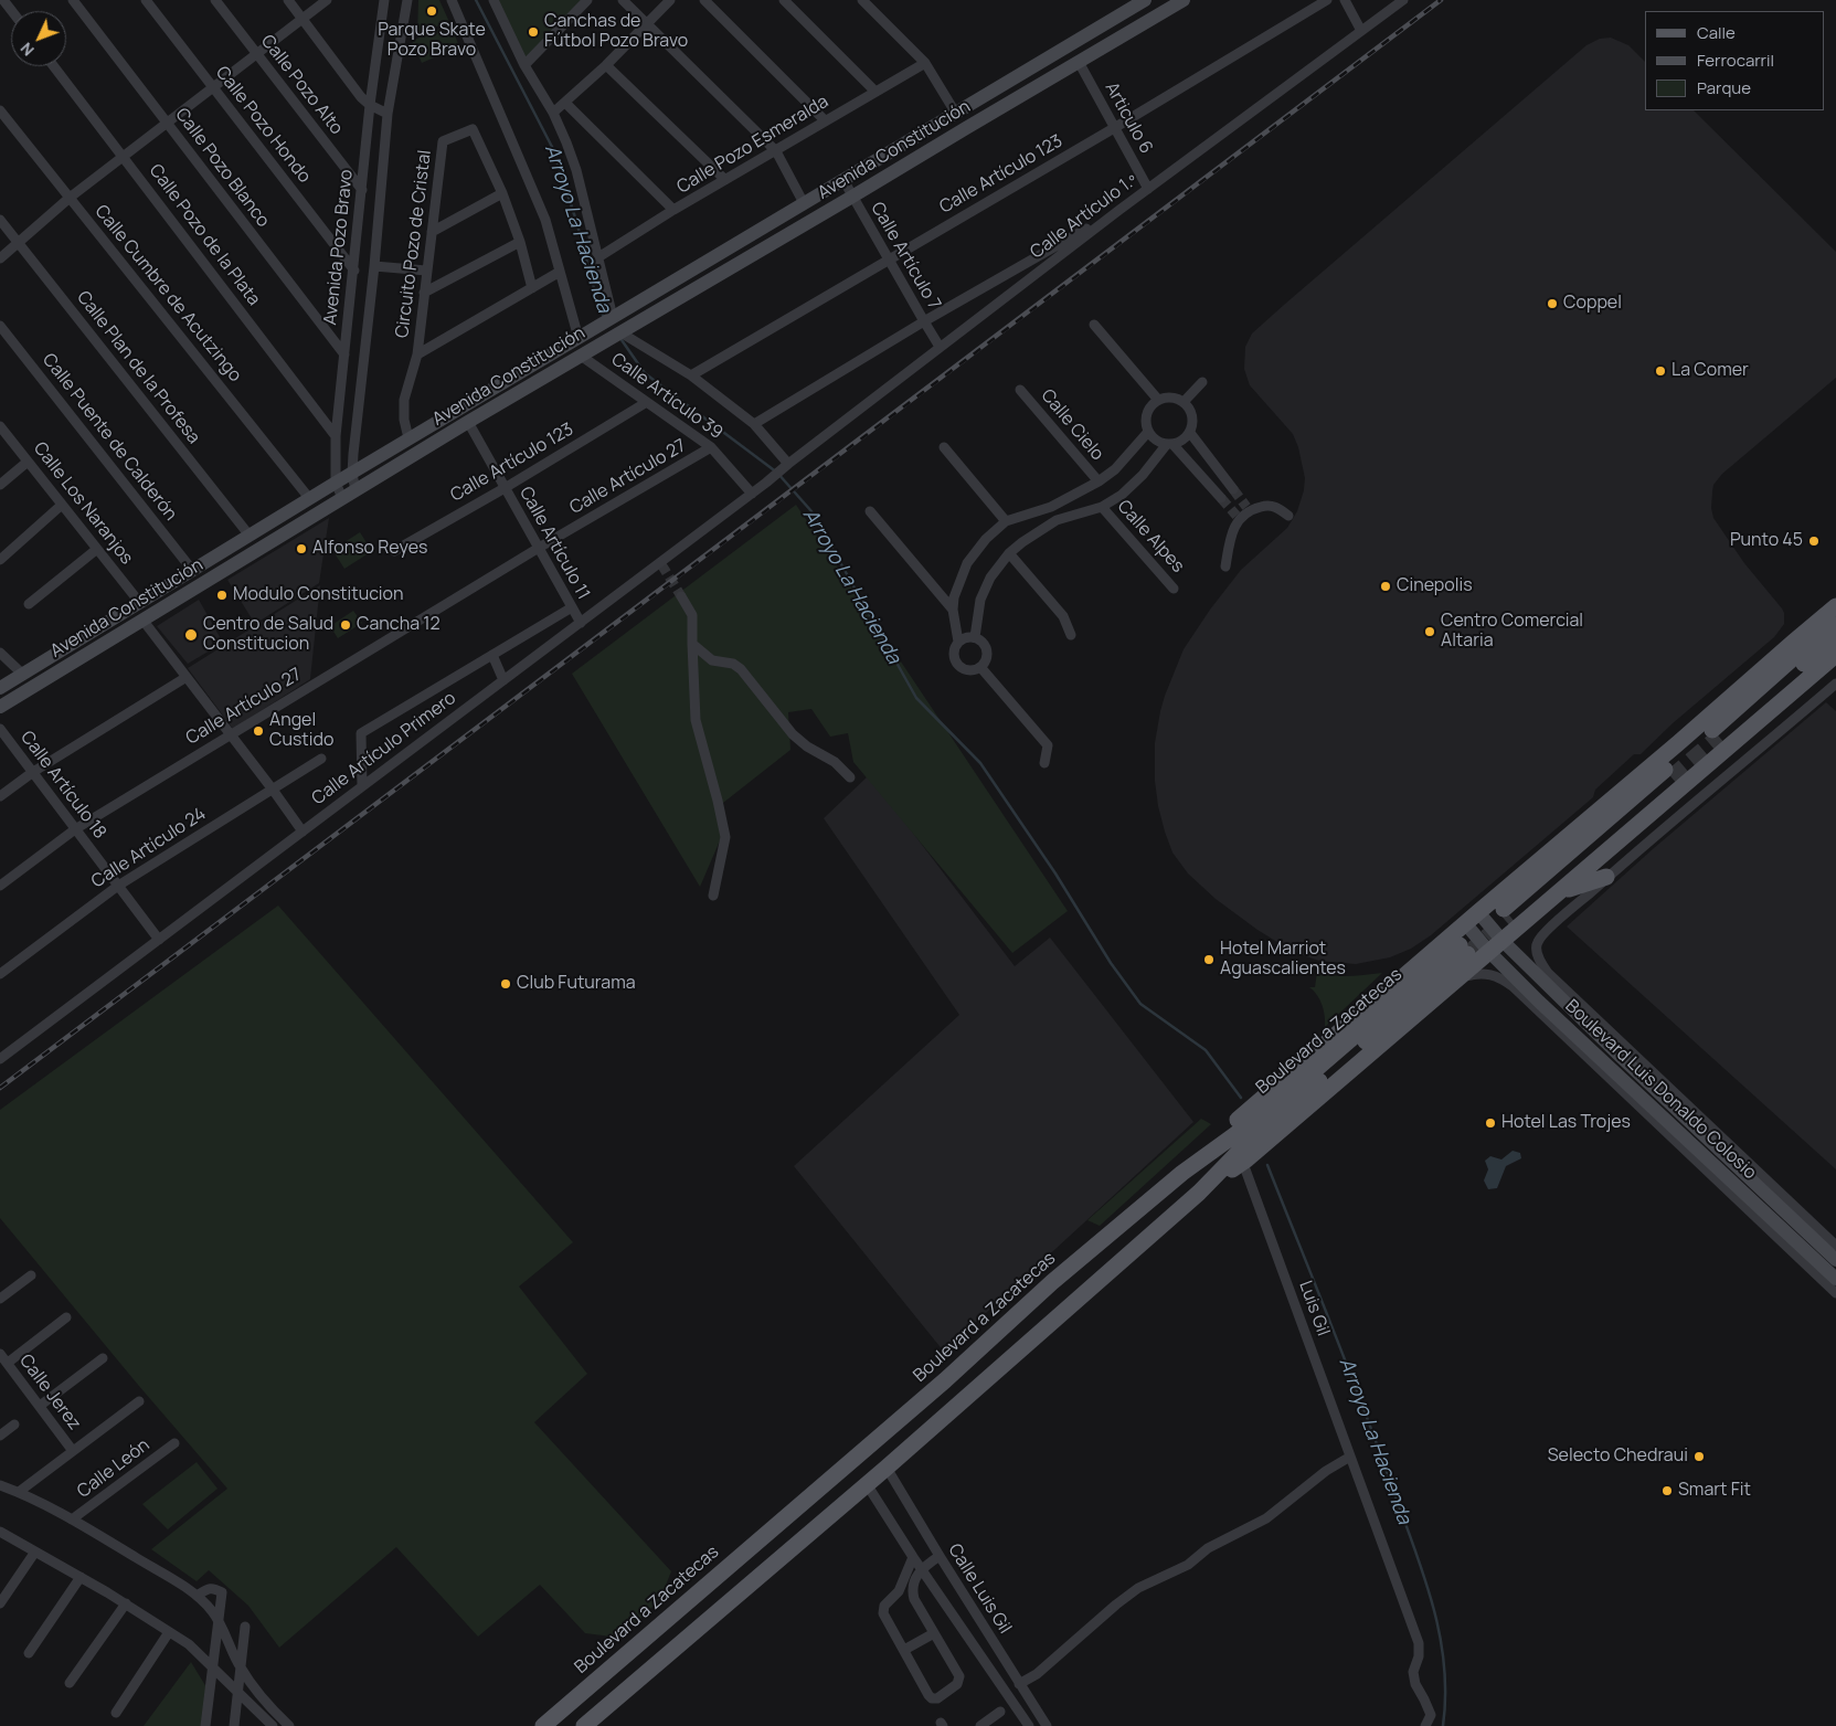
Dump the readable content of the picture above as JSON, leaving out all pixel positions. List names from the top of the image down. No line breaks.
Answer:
{"streets":{"main road":["Avenida Constitución","Boulevard a Zacatecas","Boulevard Luis Donaldo Colosio"],"street":["Calle Pozo Alto","Articulo 6","Calle Pozo Hondo","Calle Pozo Esmeralda","Calle Pozo Blanco","Calle Artículo 123","Calle Artículo 1.º","Calle Pozo de la Plata","Circuito Pozo de Cristal","Avenida Pozo Bravo","Calle Artículo 7","Calle Cumbre de Acutzingo","Calle Plan de la Profesa","Calle Artículo 39","Calle Cielo","Calle Puente de Calderón","Calle Artículo 27","Calle Los Naranjos","Calle Alpes","Calle Artículo 11","Calle Artículo Primero","Calle Artículo 18","Calle Artículo 24","Luis Gil","Calle Jerez","Calle León","Calle Luis Gil"]},"crossings":[["Calle Pozo Alto","Avenida Pozo Bravo"],["Articulo 6","Avenida Constitución"],["Articulo 6","Calle Artículo 123"],["Articulo 6","Calle Artículo 1.º"],["Calle Pozo Hondo","Avenida Pozo Bravo"],["Avenida Constitución","Circuito Pozo de Cristal"],["Avenida Constitución","Avenida Pozo Bravo"],["Avenida Constitución","Calle Artículo 7"],["Avenida Constitución","Calle Cumbre de Acutzingo"],["Avenida Constitución","Calle Plan de la Profesa"],["Avenida Constitución","Calle Artículo 39"],["Avenida Constitución","Calle Puente de Calderón"],["Avenida Constitución","Calle Los Naranjos"],["Avenida Constitución","Calle Artículo 11"],["Calle Pozo Blanco","Avenida Pozo Bravo"],["Calle Artículo 123","Calle Artículo 7"],["Calle Artículo 123","Calle Artículo 39"],["Calle Artículo 123","Calle Artículo 11"],["Calle Artículo 1.º","Calle Artículo 7"],["Calle Artículo 1.º","Calle Artículo 39"],["Calle Artículo 1.º","Calle Artículo Primero"],["Calle Pozo de la Plata","Avenida Pozo Bravo"],["Calle Artículo 39","Calle Artículo 27"],["Calle Artículo 39","Calle Artículo Primero"],["Calle Artículo 27","Calle Artículo 11"],["Calle Artículo 27","Calle Artículo 18"],["Calle Artículo 11","Calle Artículo Primero"],["Calle Artículo Primero","Calle Artículo 18"],["Calle Artículo 18","Calle Artículo 24"],["Boulevard a Zacatecas","Luis Gil"],["Boulevard a Zacatecas","Calle Luis Gil"]],"water":["Arroyo La Hacienda"],"places":["Parque Skate Pozo Bravo","Canchas de Fútbol Pozo Bravo","Coppel","La Comer","Punto 45","Alfonso Reyes","Cinepolis","Modulo Constitucion","Cancha 12","Centro Comercial Altaria","Centro de Salud Constitucion","Angel Custido","Hotel Marriot Aguascalientes","Club Futurama","Hotel Las Trojes","Selecto Chedraui","Smart Fit"],"legend":["Calle","Ferrocarril","Parque"],"north":"bottom left"}
